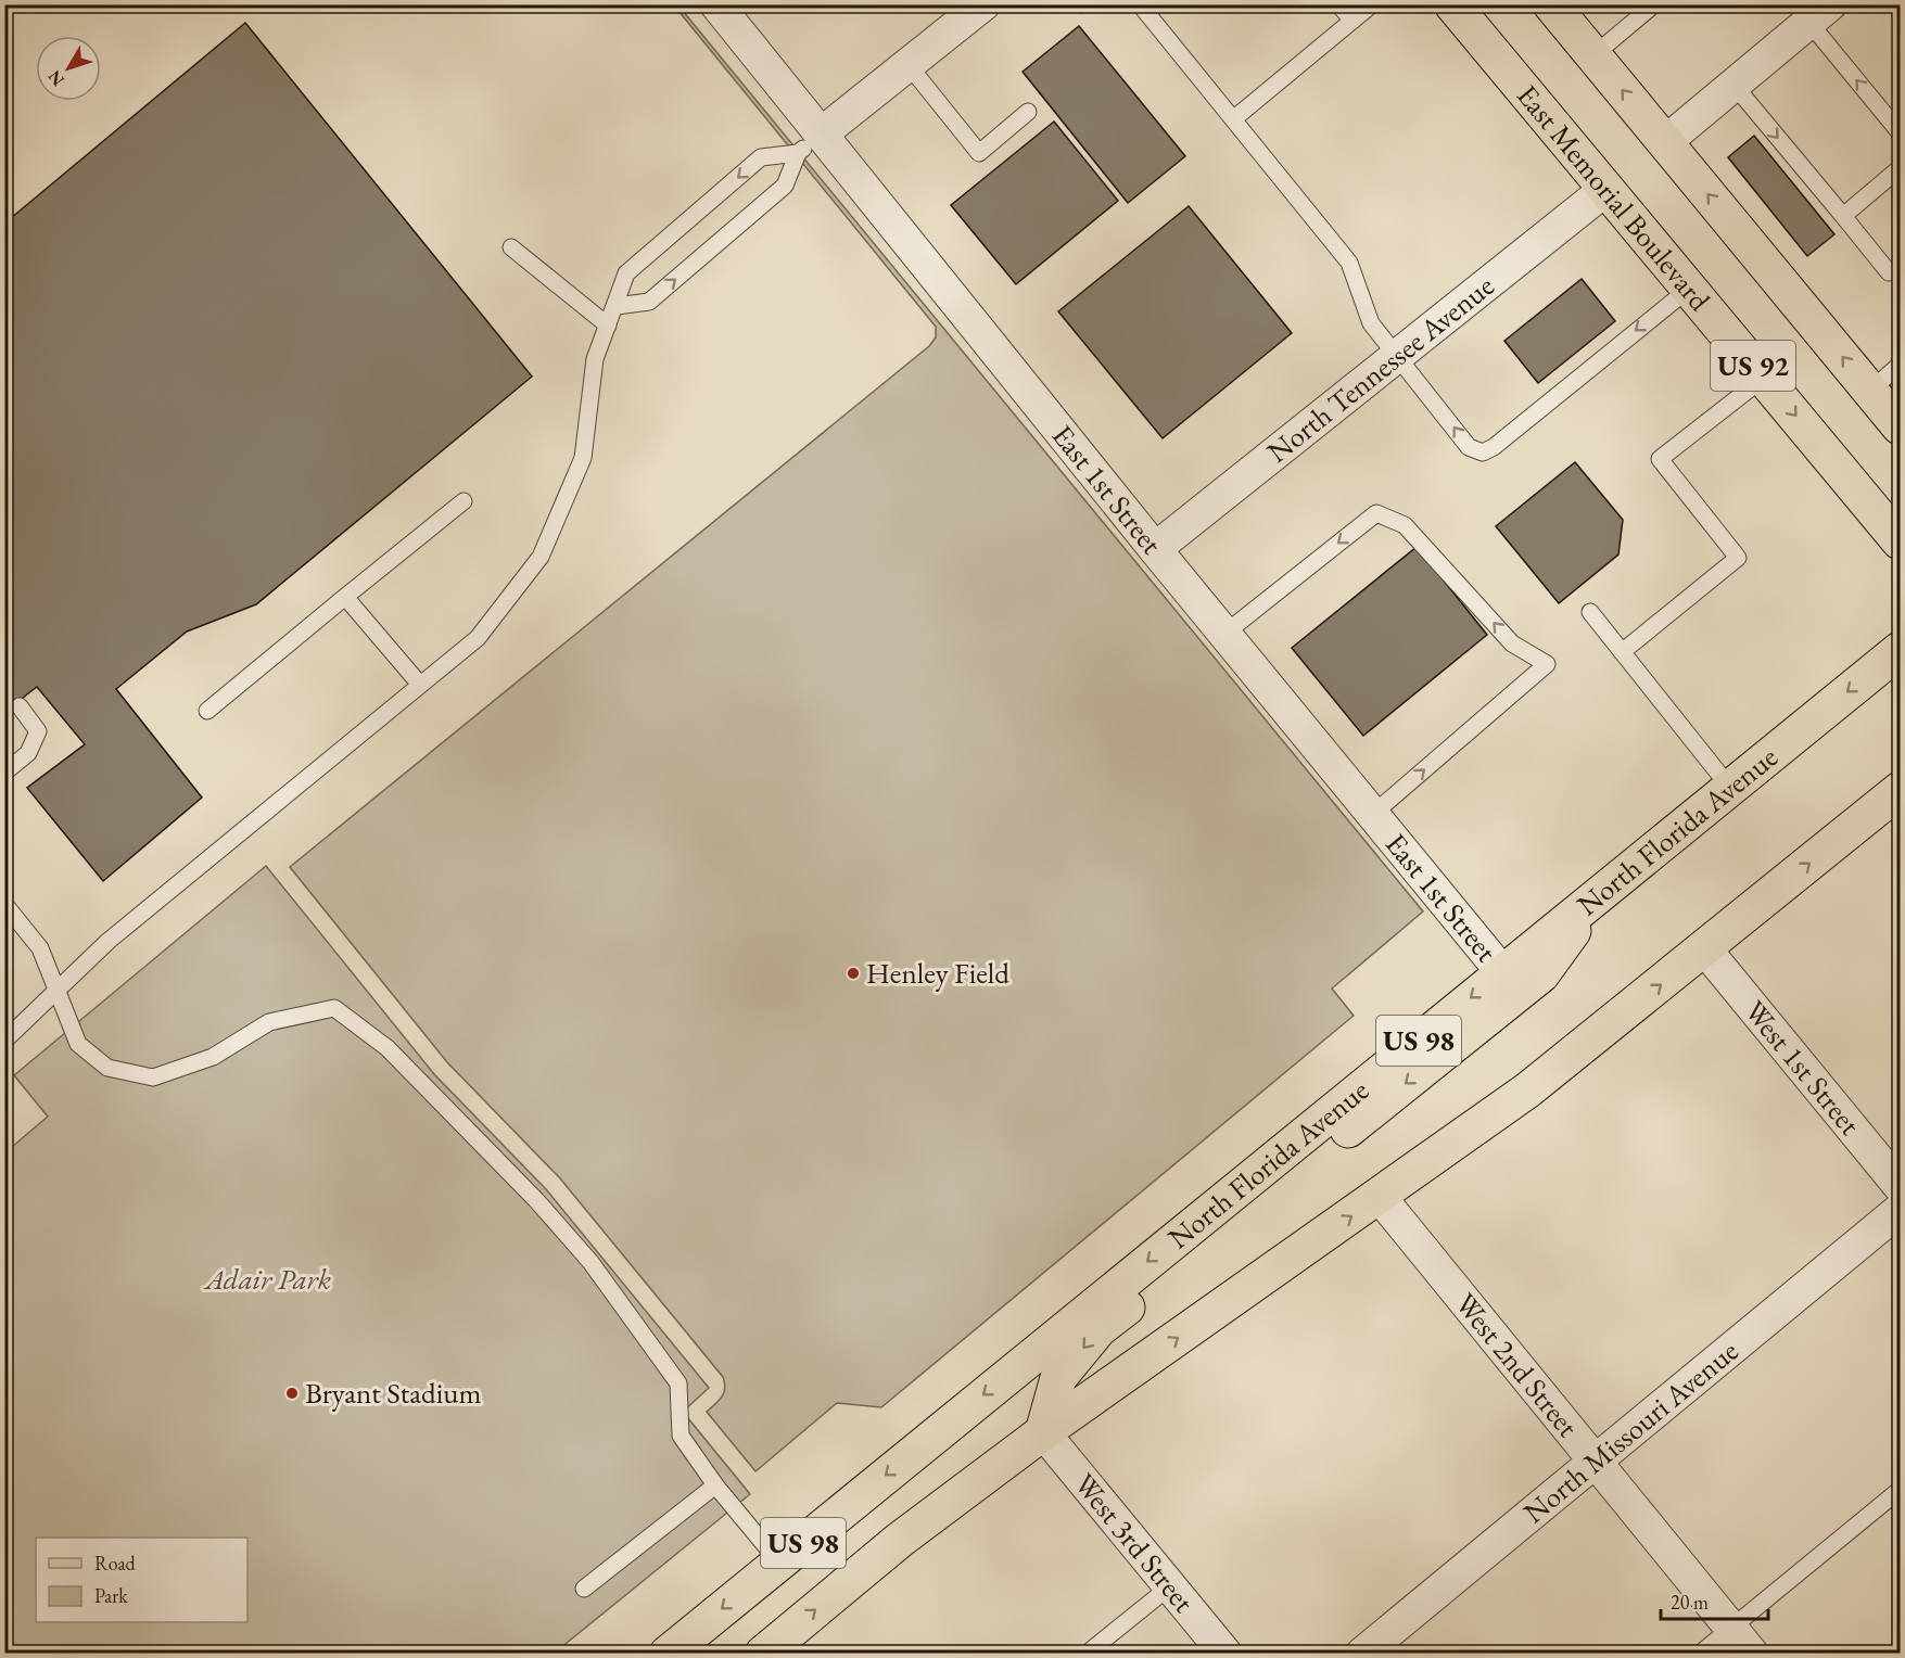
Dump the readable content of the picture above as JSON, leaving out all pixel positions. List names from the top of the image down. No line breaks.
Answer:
{"streets":{"main road":["East Memorial Boulevard","US 92","North Florida Avenue","US 98"],"street":["North Tennessee Avenue","East 1st Street","West 1st Street","West 2nd Street","North Missouri Avenue","West 3rd Street"]},"crossings":[["East Memorial Boulevard","North Tennessee Avenue"],["North Tennessee Avenue","East 1st Street"],["East 1st Street","North Florida Avenue"],["US 98","West 1st Street"],["US 98","West 2nd Street"],["US 98","West 3rd Street"],["West 2nd Street","North Missouri Avenue"]],"parks":["Adair Park"],"places":["Henley Field","Bryant Stadium"],"legend":["Road","Park"],"scale_bar":"20 m","north":"bottom left"}
